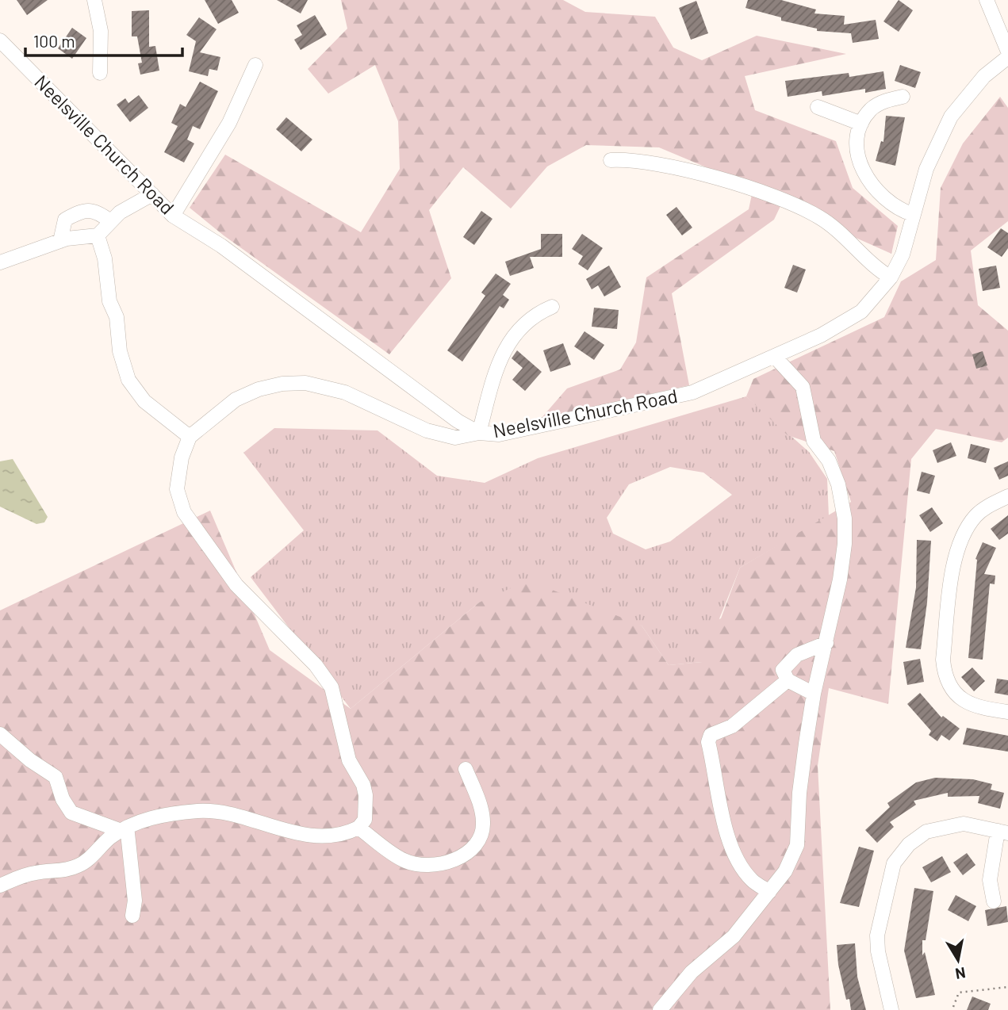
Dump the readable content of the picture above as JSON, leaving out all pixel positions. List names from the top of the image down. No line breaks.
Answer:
{"streets":{"street":["Neelsville Church Road"]},"scale_bar":"100 m","north":"bottom"}
